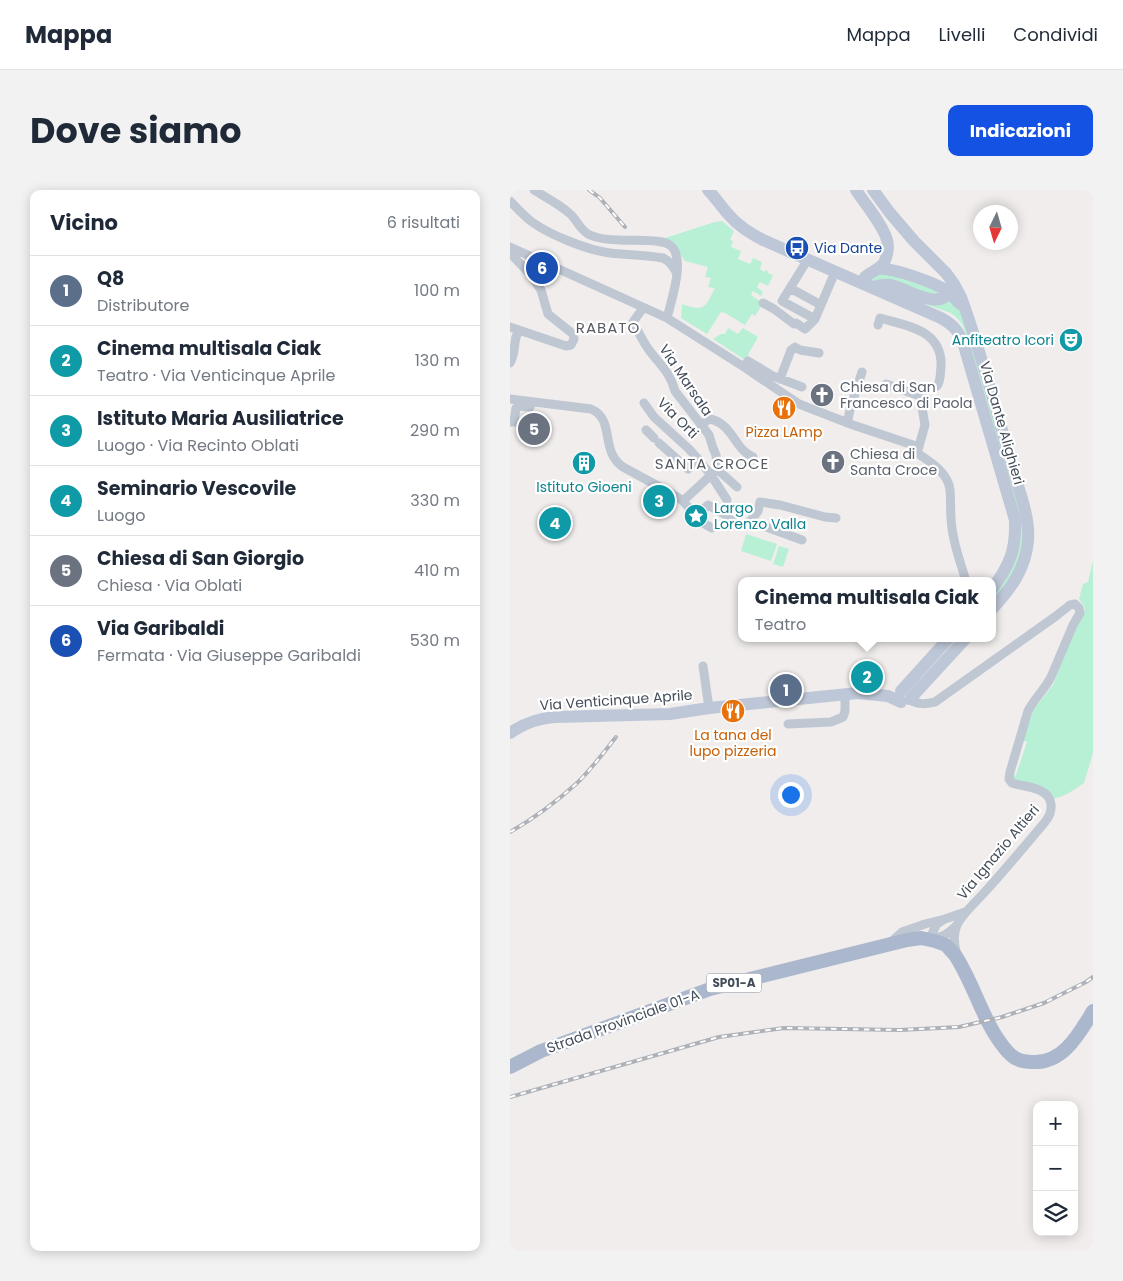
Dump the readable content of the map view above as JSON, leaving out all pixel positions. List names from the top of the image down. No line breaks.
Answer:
{"streets":{"main road":["Via Dante Alighieri","Via Venticinque Aprile","SP01-A","Strada Provinciale 01-A"],"street":["Via Marsala","Via Orti","Via Ignazio Altieri"]},"crossings":[["Via Marsala","Via Orti"],["Via Venticinque Aprile","Via Ignazio Altieri"],["Via Ignazio Altieri","Strada Provinciale 01-A"]],"districts":["RABATO","SANTA CROCE"],"places":{"bus stop":["Via Dante"],"theatre":["Anfiteatro Icori"],"church":["Chiesa di San Francesco di Paola","Chiesa di Santa Croce"],"restaurant":["Pizza LAmp","La tana del lupo pizzeria"],"building":["Istituto Gioeni"],"place":["Largo Lorenzo Valla"]},"north":"bottom","page":{"header":"Mappa","nav":["Mappa","Livelli","Condividi"],"title":"Dove siamo","buttons":"Indicazioni","heading":["Vicino","6 risultati"],"pins":["6","5","3","4","2","1"],"list":[{"mark":"1","name":"Q8","note":"Distributore","value":"100 m"},{"mark":"2","name":"Cinema multisala Ciak","note":"Teatro · Via Venticinque Aprile","value":"130 m"},{"mark":"3","name":"Istituto Maria Ausiliatrice","note":"Luogo · Via Recinto Oblati","value":"290 m"},{"mark":"4","name":"Seminario Vescovile","note":"Luogo","value":"330 m"},{"mark":"5","name":"Chiesa di San Giorgio","note":"Chiesa · Via Oblati","value":"410 m"},{"mark":"6","name":"Via Garibaldi","note":"Fermata · Via Giuseppe Garibaldi","value":"530 m"}],"popup":["Cinema multisala Ciak","Teatro"],"map_buttons":["+","−"]}}
